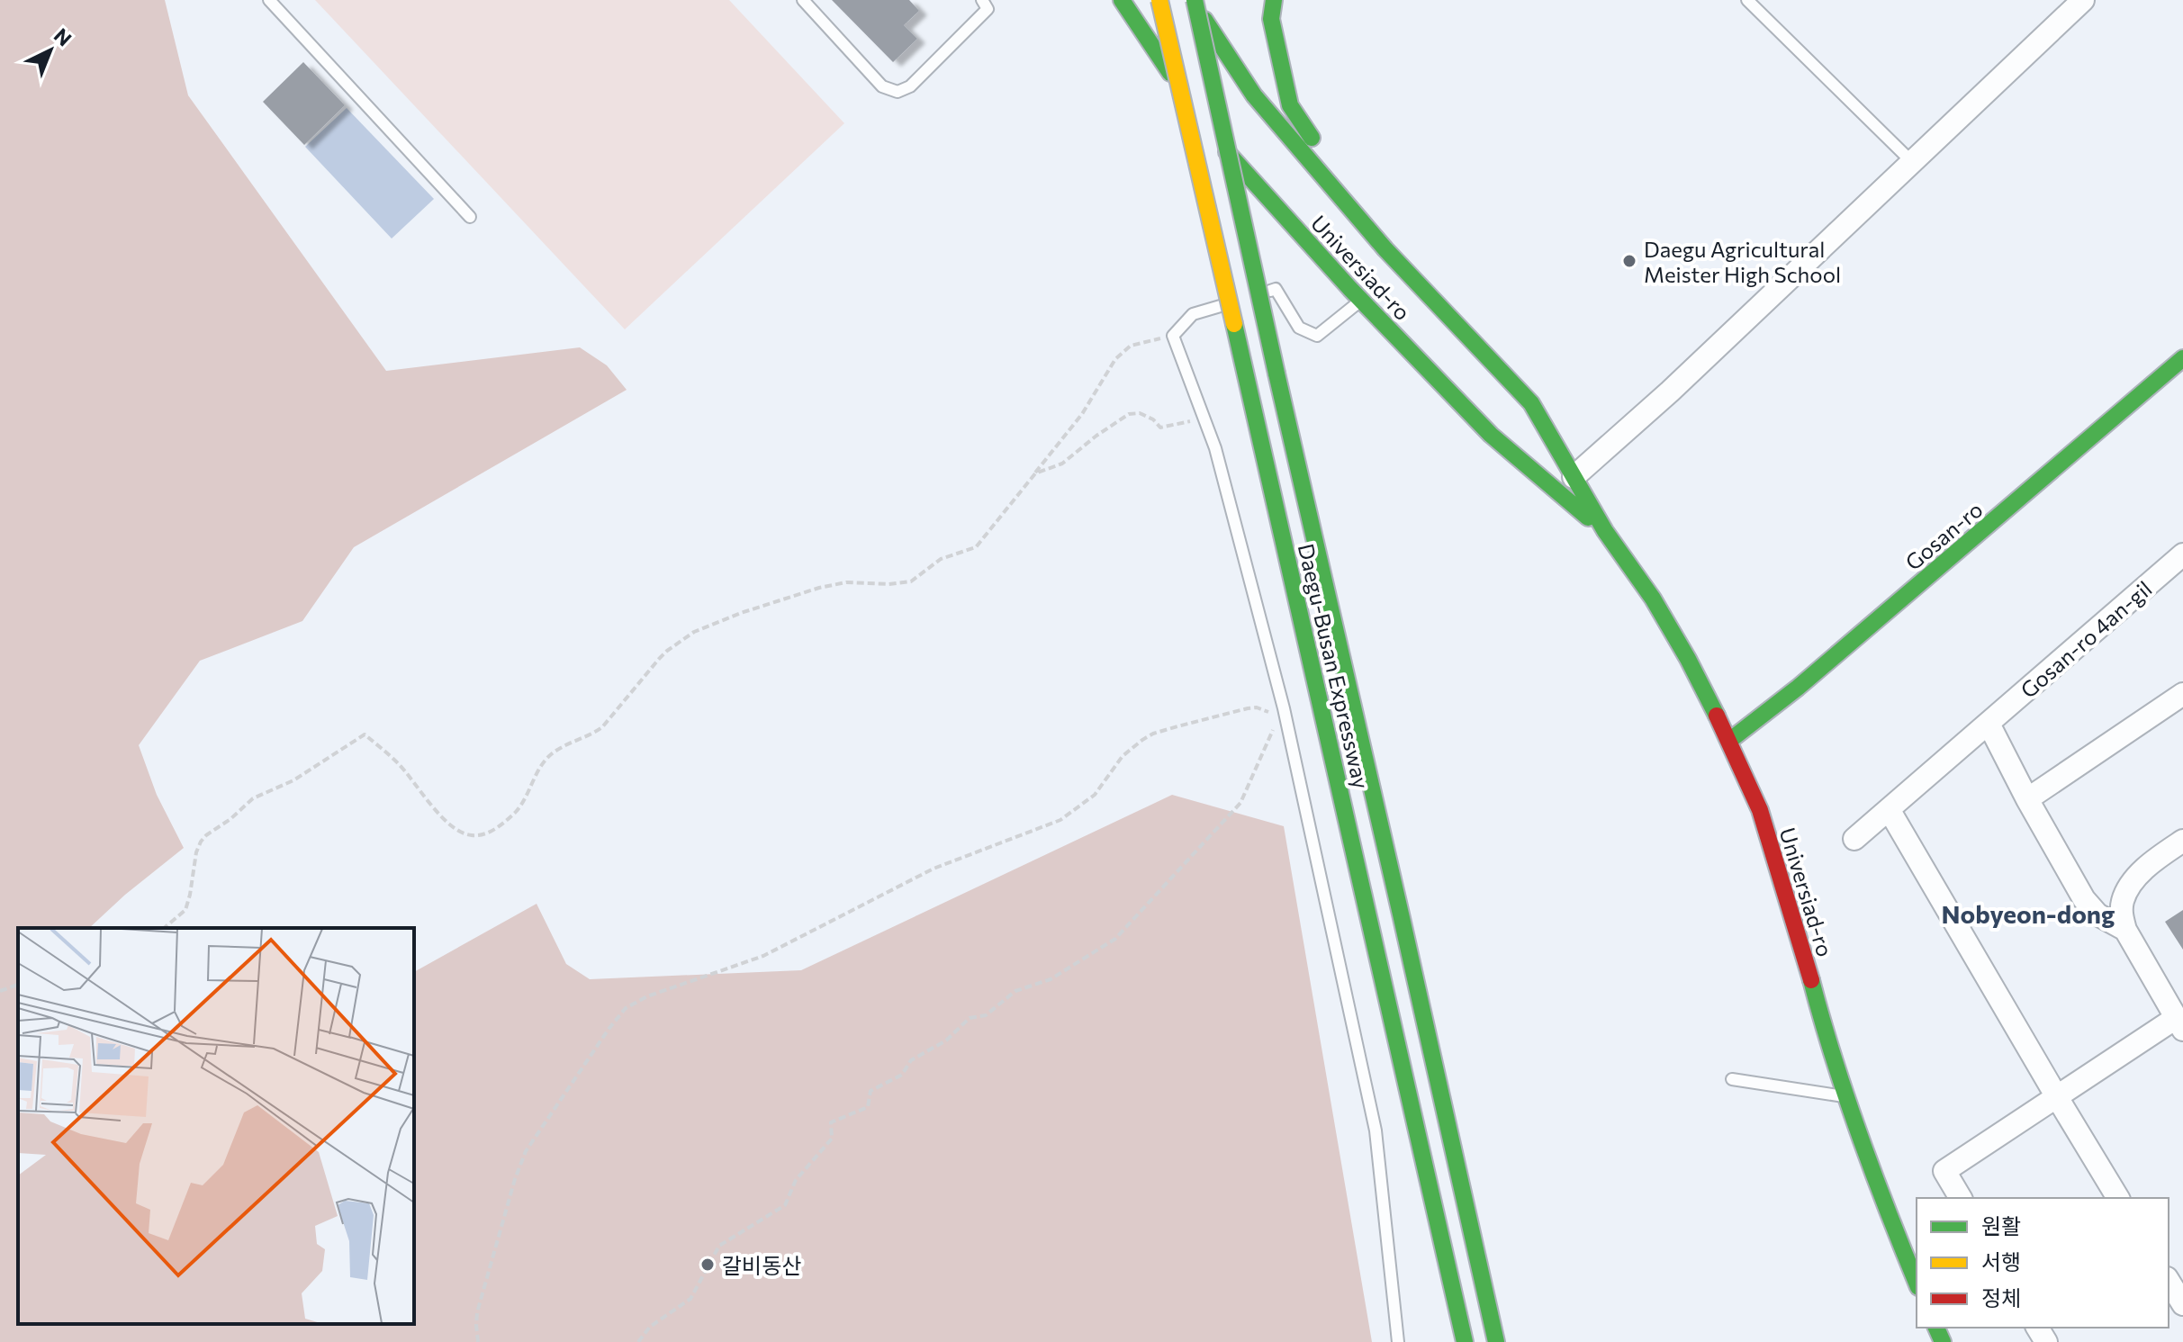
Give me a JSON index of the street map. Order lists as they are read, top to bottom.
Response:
{
  "streets": {
    "main road": ["Universiad-ro", "Gosan-ro", "Daegu-Busan Expressway"],
    "street": ["Gosan-ro 4an-gil"]
  },
  "crossings": [
    ["Universiad-ro", "Gosan-ro"],
    ["Universiad-ro", "Daegu-Busan Expressway"]
  ],
  "districts": ["Nobyeon-dong"],
  "places": ["Daegu Agricultural Meister High School", "갈비동산"],
  "legend": ["원활", "서행", "정체"],
  "north": "top right"
}
